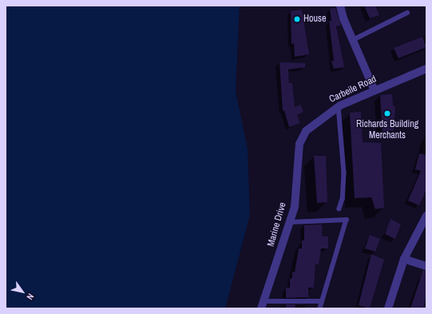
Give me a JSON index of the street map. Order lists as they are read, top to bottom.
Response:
{
  "streets": {
    "street": ["Carbeile Road", "Marine Drive"]
  },
  "crossings": [
    ["Carbeile Road", "Marine Drive"]
  ],
  "places": ["House", "Richards Building Merchants"],
  "north": "bottom right"
}
